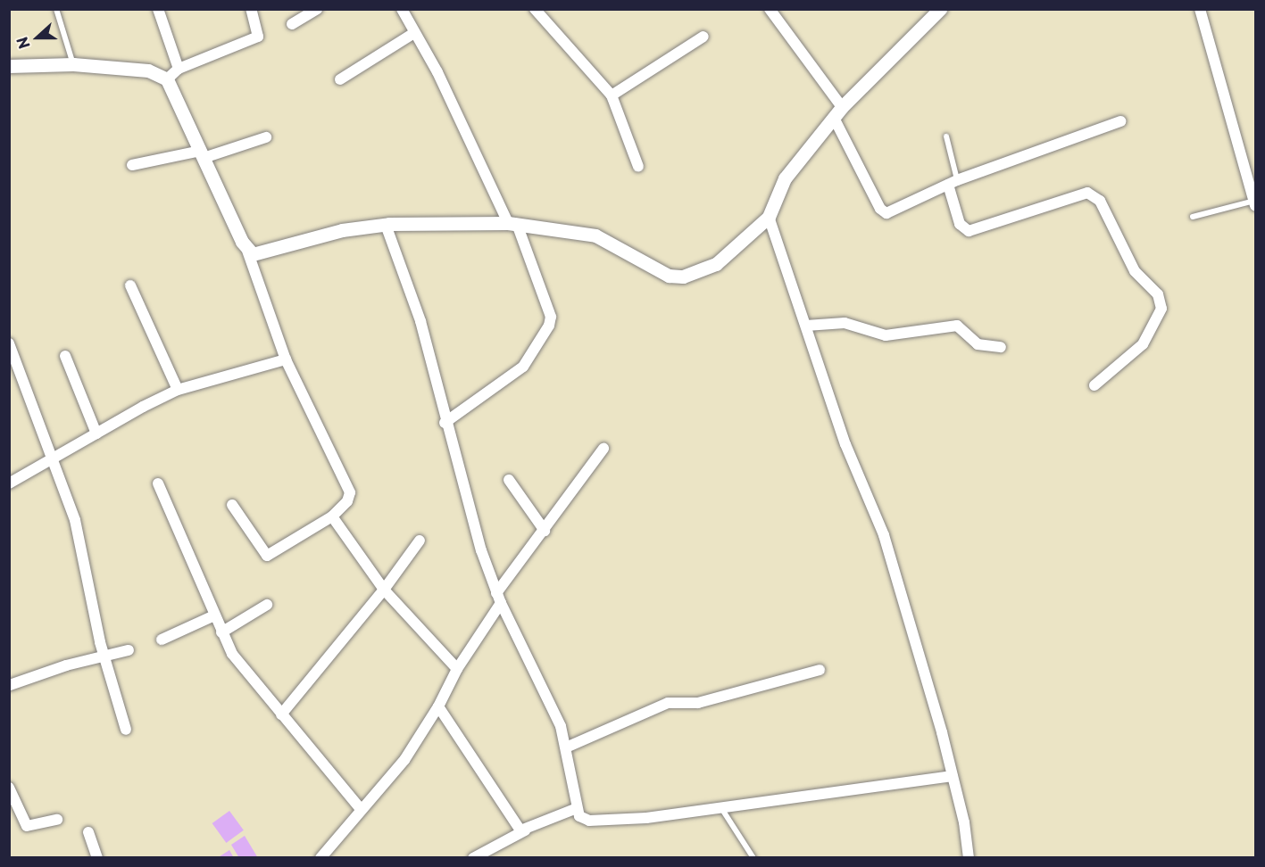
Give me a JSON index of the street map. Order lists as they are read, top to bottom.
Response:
{
  "north": "left"
}
